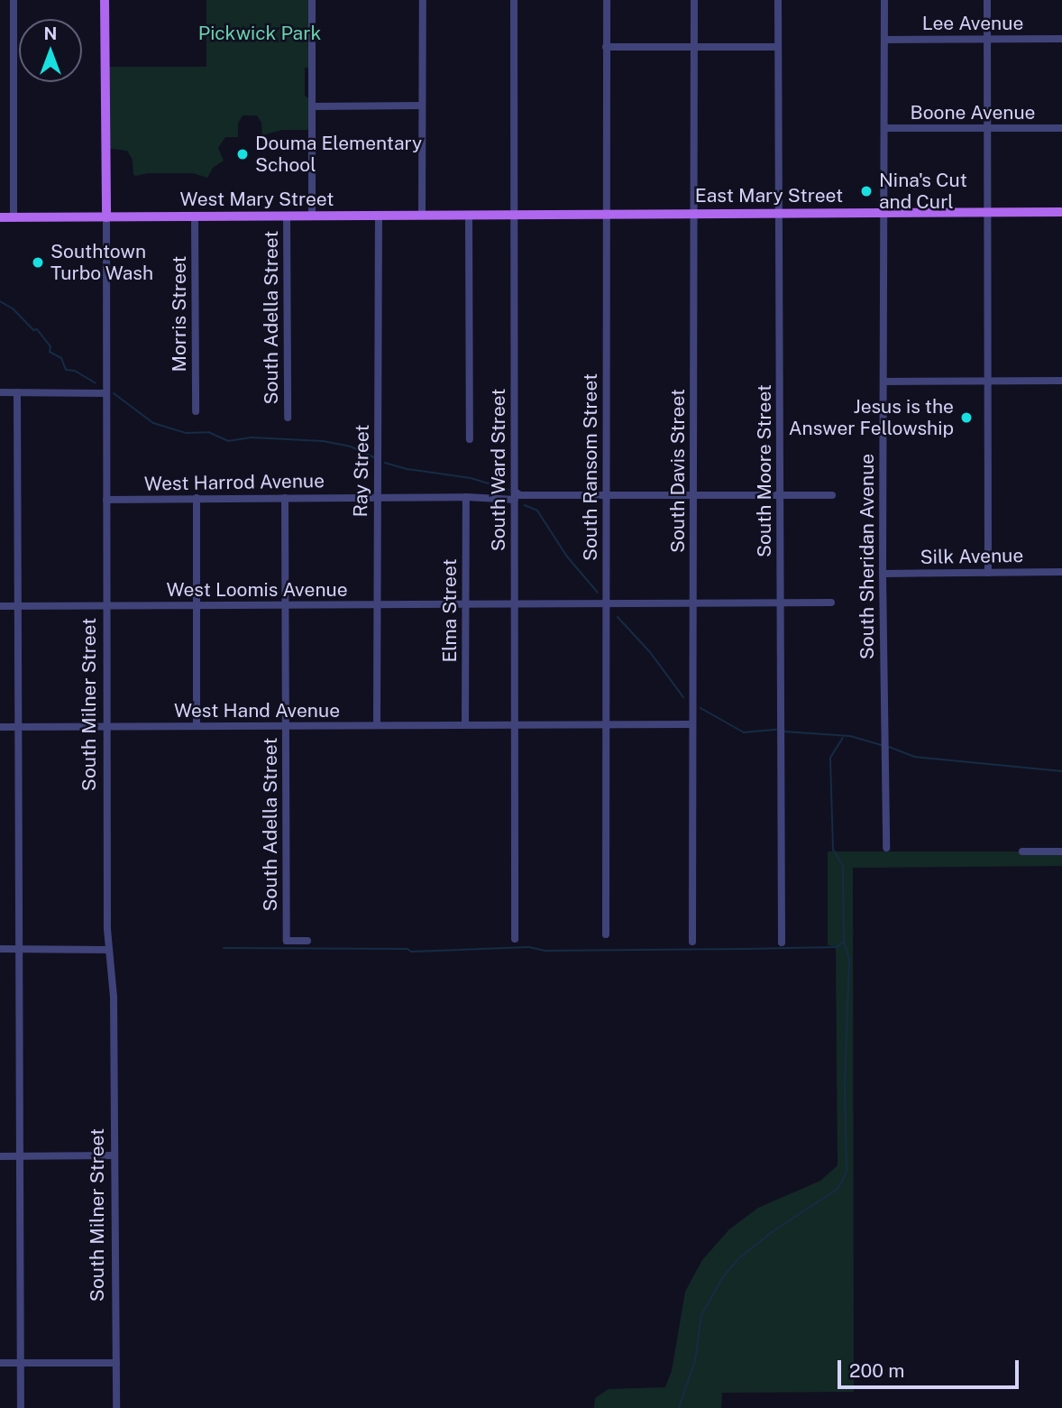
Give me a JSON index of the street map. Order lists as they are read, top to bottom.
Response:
{
  "streets": {
    "main road": ["East Mary Street", "West Mary Street", "South Milner Street"],
    "street": [
      "Lee Avenue",
      "Boone Avenue",
      "Morris Street",
      "South Adella Street",
      "South Ransom Street",
      "South Ward Street",
      "Ray Street",
      "South Davis Street",
      "South Moore Street",
      "West Harrod Avenue",
      "South Sheridan Avenue",
      "Silk Avenue",
      "West Loomis Avenue",
      "Elma Street",
      "West Hand Avenue"
    ]
  },
  "crossings": [
    ["Lee Avenue", "South Sheridan Avenue"],
    ["Boone Avenue", "South Sheridan Avenue"],
    ["East Mary Street", "West Mary Street"],
    ["East Mary Street", "South Ransom Street"],
    ["East Mary Street", "South Ward Street"],
    ["East Mary Street", "South Davis Street"],
    ["East Mary Street", "South Moore Street"],
    ["East Mary Street", "South Sheridan Avenue"],
    ["West Mary Street", "Morris Street"],
    ["West Mary Street", "South Adella Street"],
    ["West Mary Street", "South Ward Street"],
    ["West Mary Street", "Ray Street"],
    ["West Mary Street", "South Milner Street"],
    ["South Adella Street", "West Harrod Avenue"],
    ["South Adella Street", "West Loomis Avenue"],
    ["South Adella Street", "West Hand Avenue"],
    ["South Ransom Street", "West Harrod Avenue"],
    ["South Ransom Street", "West Loomis Avenue"],
    ["South Ransom Street", "West Hand Avenue"],
    ["South Ward Street", "West Harrod Avenue"],
    ["South Ward Street", "West Loomis Avenue"],
    ["South Ward Street", "West Hand Avenue"],
    ["Ray Street", "West Harrod Avenue"],
    ["Ray Street", "West Loomis Avenue"],
    ["Ray Street", "West Hand Avenue"],
    ["South Davis Street", "West Harrod Avenue"],
    ["South Davis Street", "West Loomis Avenue"],
    ["South Davis Street", "West Hand Avenue"],
    ["South Moore Street", "West Harrod Avenue"],
    ["South Moore Street", "West Loomis Avenue"],
    ["West Harrod Avenue", "Elma Street"],
    ["West Harrod Avenue", "South Milner Street"],
    ["South Sheridan Avenue", "Silk Avenue"],
    ["West Loomis Avenue", "Elma Street"],
    ["West Loomis Avenue", "South Milner Street"],
    ["Elma Street", "West Hand Avenue"],
    ["South Milner Street", "West Hand Avenue"]
  ],
  "parks": ["Pickwick Park"],
  "places": [
    "Douma Elementary School",
    "Nina's Cut and Curl",
    "Southtown Turbo Wash",
    "Jesus is the Answer Fellowship"
  ],
  "scale_bar": "200 m",
  "north": "top"
}
